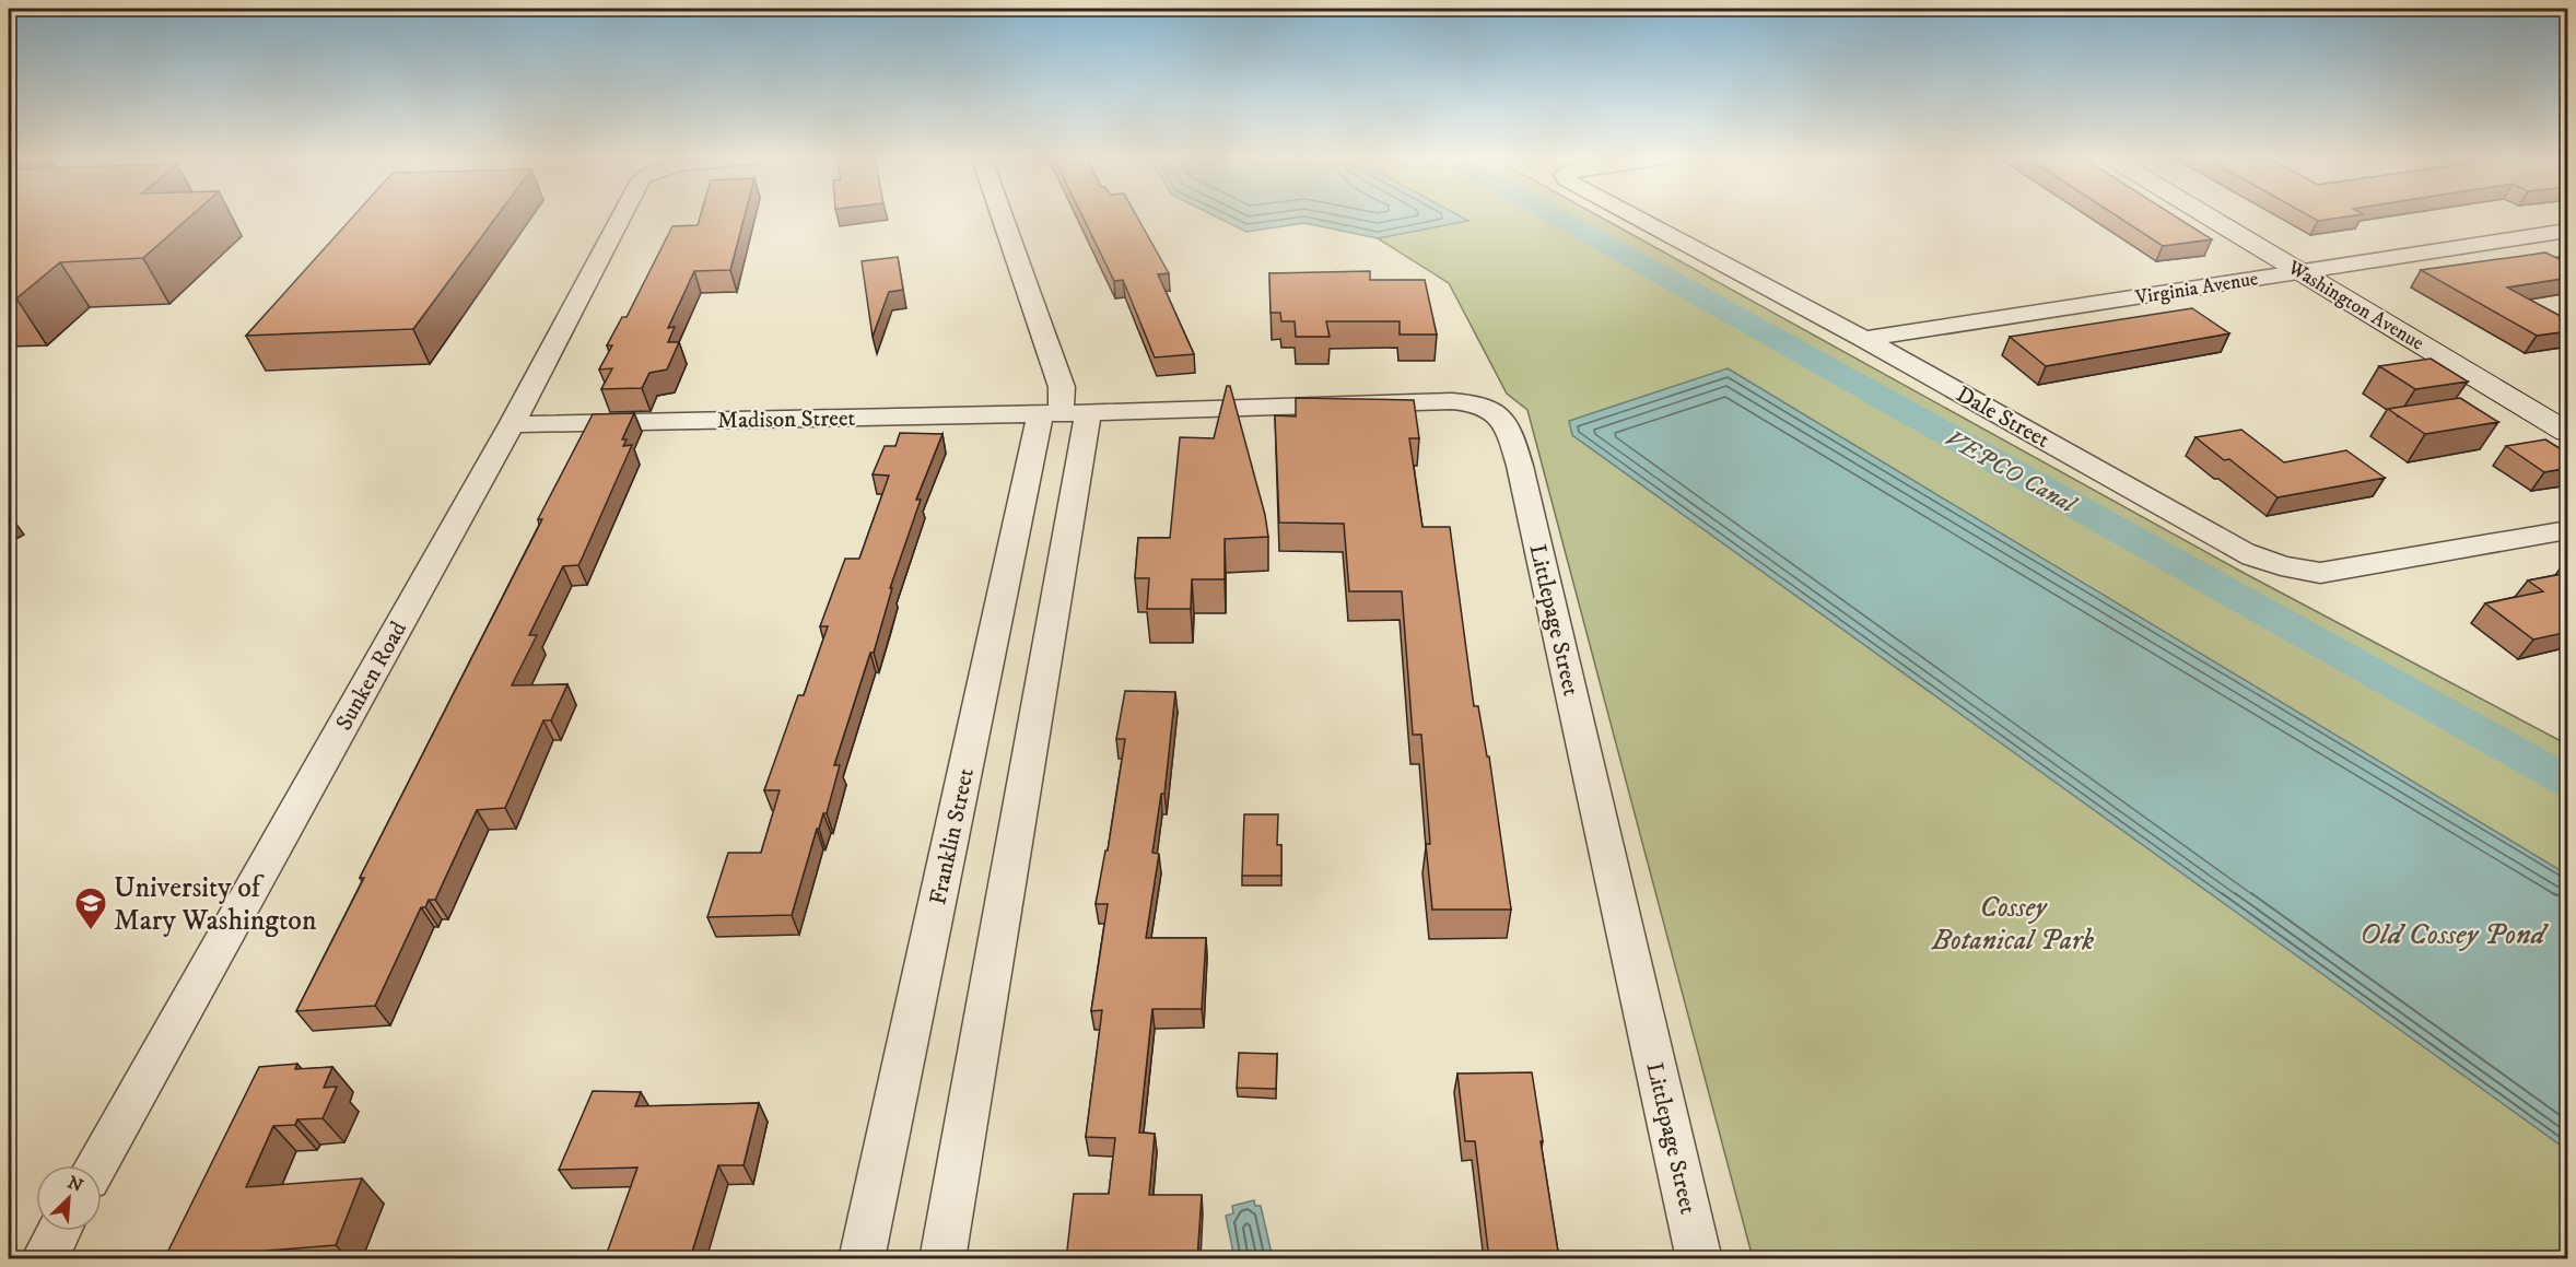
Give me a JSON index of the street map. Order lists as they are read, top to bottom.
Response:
{
  "streets": {
    "street": [
      "Virginia Avenue",
      "Washington Avenue",
      "Dale Street",
      "Madison Street",
      "Littlepage Street",
      "Sunken Road",
      "Franklin Street"
    ]
  },
  "crossings": [
    ["Virginia Avenue", "Washington Avenue"],
    ["Virginia Avenue", "Dale Street"],
    ["Madison Street", "Littlepage Street"],
    ["Madison Street", "Sunken Road"],
    ["Madison Street", "Franklin Street"],
    ["Littlepage Street", "Franklin Street"]
  ],
  "water": ["VEPCO Canal", "Old Cossey Pond"],
  "parks": ["Cossey Botanical Park"],
  "places": {
    "school or university": ["University of Mary Washington"]
  },
  "north": "top right"
}
